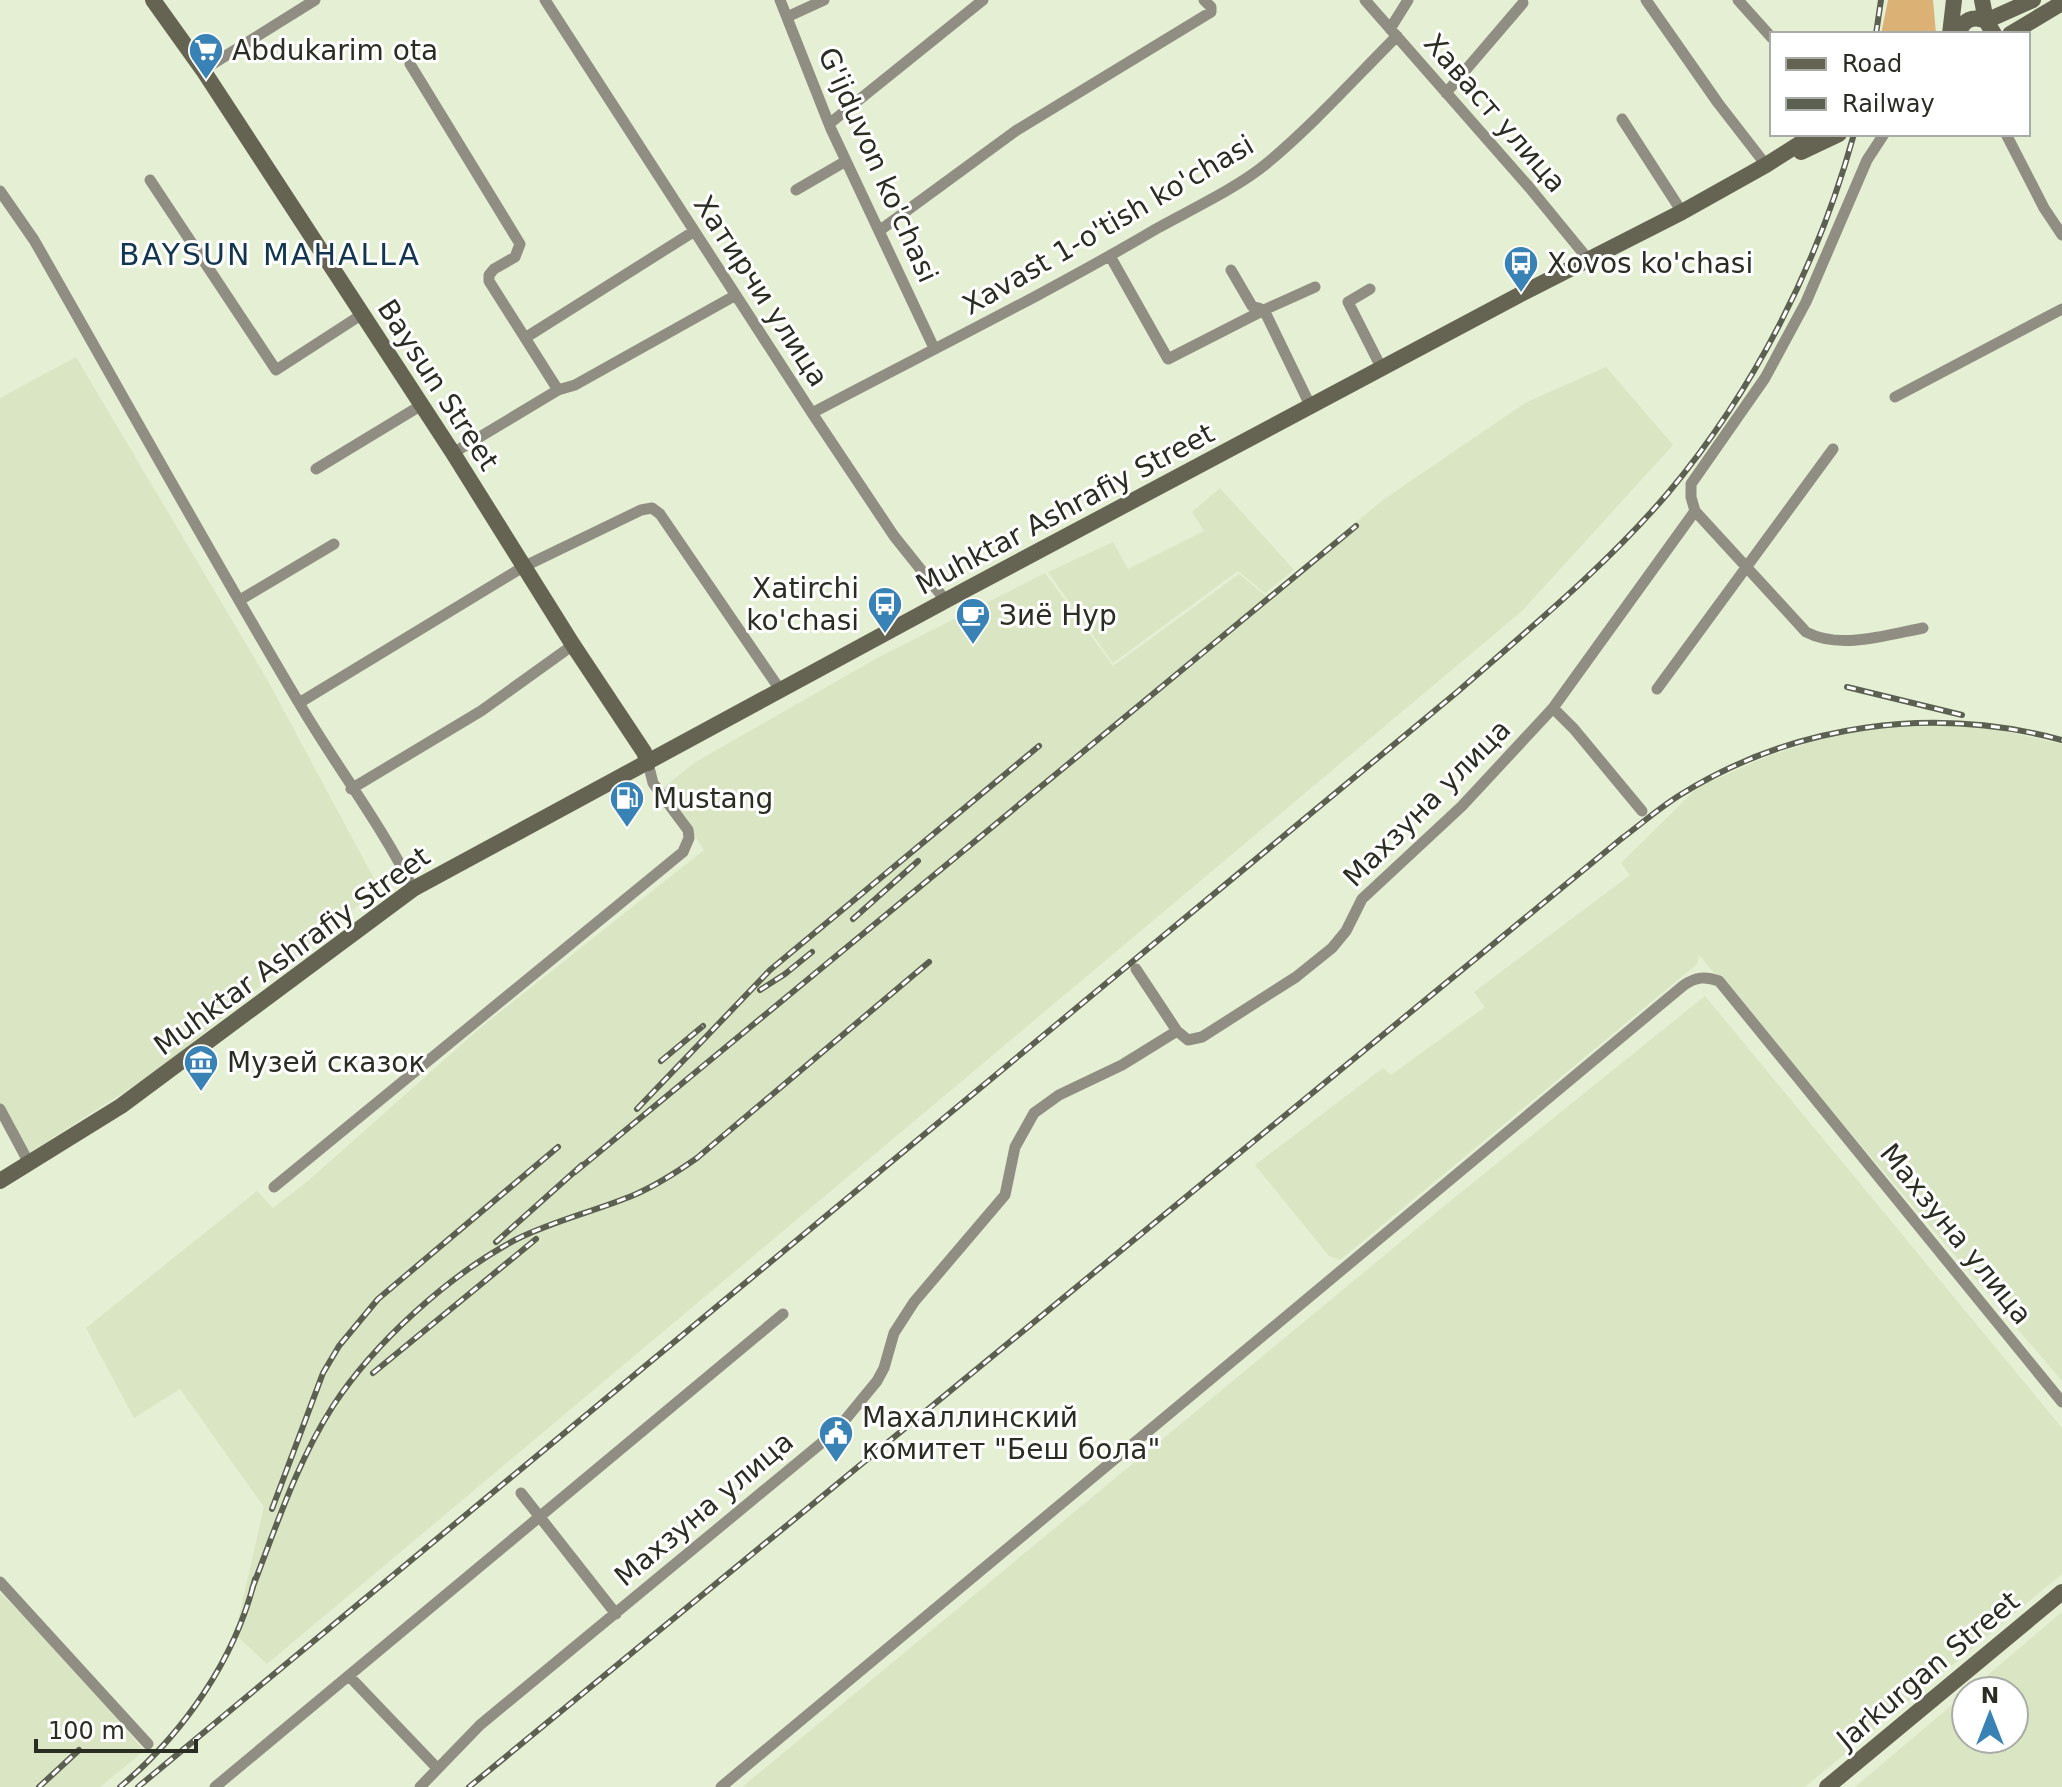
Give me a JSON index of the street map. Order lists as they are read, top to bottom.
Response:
{
  "streets": {
    "main road": ["Bаysun Street", "Muhktar Ashrafiy Street", "Jarkurgan Street"],
    "street": [
      "Хаваст улица",
      "G'ijduvon ko'chasi",
      "Xavast 1-o'tish ko'chasi",
      "Хатирчи улица",
      "Махзуна улица"
    ]
  },
  "crossings": [
    ["Хаваст улица", "Xavast 1-o'tish ko'chasi"],
    ["Хаваст улица", "Muhktar Ashrafiy Street"],
    ["G'ijduvon ko'chasi", "Xavast 1-o'tish ko'chasi"],
    ["Xavast 1-o'tish ko'chasi", "Хатирчи улица"],
    ["Хатирчи улица", "Muhktar Ashrafiy Street"],
    ["Bаysun Street", "Muhktar Ashrafiy Street"]
  ],
  "districts": ["BAYSUN MAHALLA"],
  "places": {
    "supermarket": ["Abdukarim ota"],
    "bus stop": ["Xovos ko'chasi", "Xatirchi ko'chasi"],
    "cafe": ["Зиё Нур"],
    "fuel station": ["Mustang"],
    "museum": ["Музей сказок"],
    "public building": ["Махаллинский комитет \"Беш бола\""]
  },
  "legend": ["Road", "Railway"],
  "scale_bar": "100 m",
  "north": "top"
}
